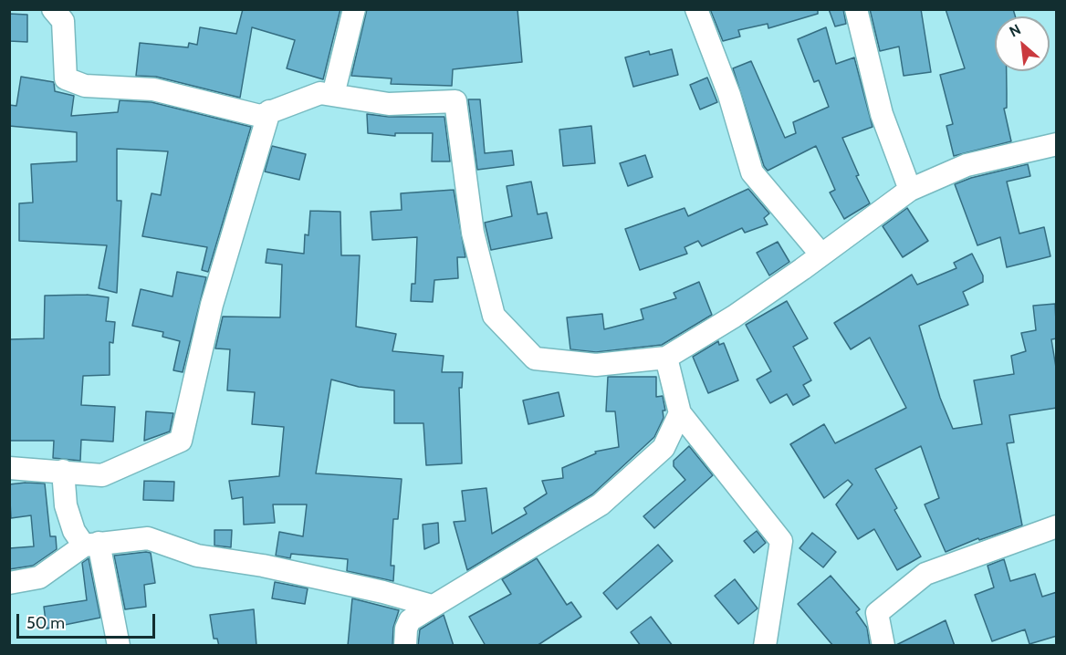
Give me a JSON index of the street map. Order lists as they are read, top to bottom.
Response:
{
  "scale_bar": "50 m",
  "north": "top left"
}
